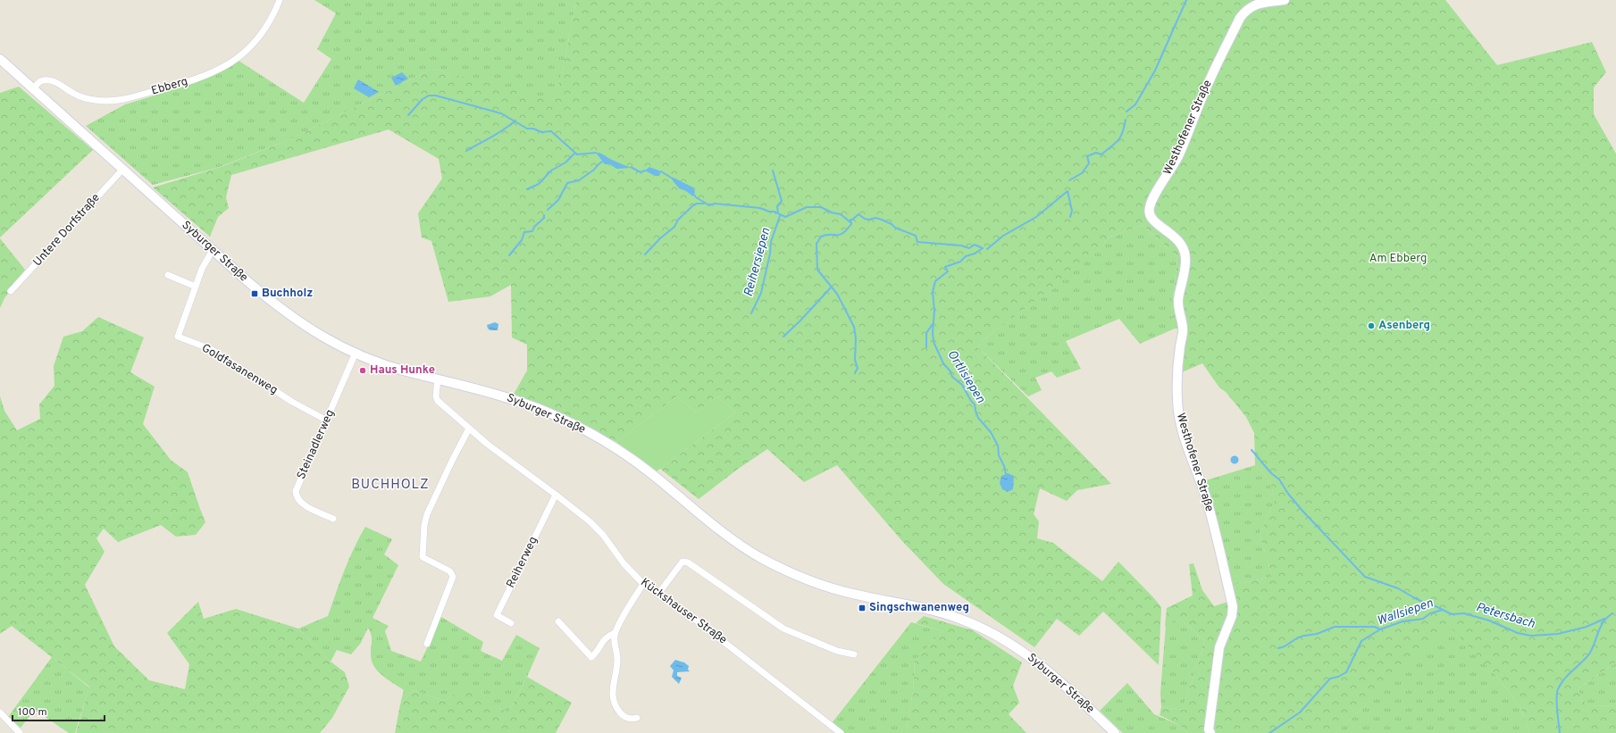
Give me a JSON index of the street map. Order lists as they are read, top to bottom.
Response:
{
  "streets": {
    "street": [
      "Ebberg",
      "Westhofener Straße",
      "Untere Dorfstraße",
      "Syburger Straße",
      "Goldfasanenweg",
      "Steinadlerweg",
      "Reiherweg",
      "Kückshauser Straße"
    ]
  },
  "crossings": [
    ["Ebberg", "Syburger Straße"],
    ["Untere Dorfstraße", "Syburger Straße"],
    ["Syburger Straße", "Goldfasanenweg"],
    ["Syburger Straße", "Steinadlerweg"],
    ["Syburger Straße", "Kückshauser Straße"],
    ["Goldfasanenweg", "Steinadlerweg"],
    ["Reiherweg", "Kückshauser Straße"]
  ],
  "districts": ["BUCHHOLZ"],
  "water": [
    "Reihersiepen",
    "Ortlisiepen",
    "Wallsiepen",
    "Petersbach"
  ],
  "parks": ["Am Ebberg"],
  "places": {
    "transit": ["Buchholz", "Singschwanenweg"],
    "other": ["Asenberg", "Haus Hunke"]
  },
  "scale_bar": "100 m"
}
